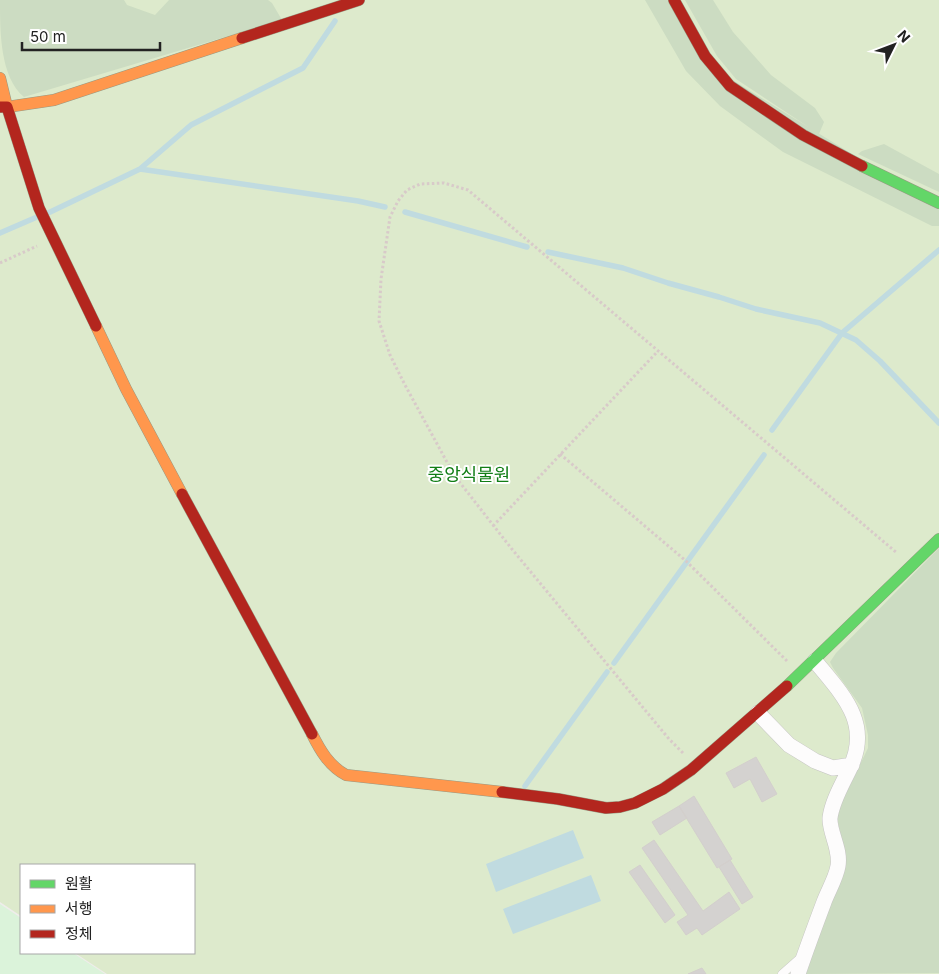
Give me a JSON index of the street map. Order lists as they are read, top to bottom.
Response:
{
  "parks": ["중앙식물원"],
  "legend": ["원활", "서행", "정체"],
  "scale_bar": "50 m",
  "north": "top right"
}
